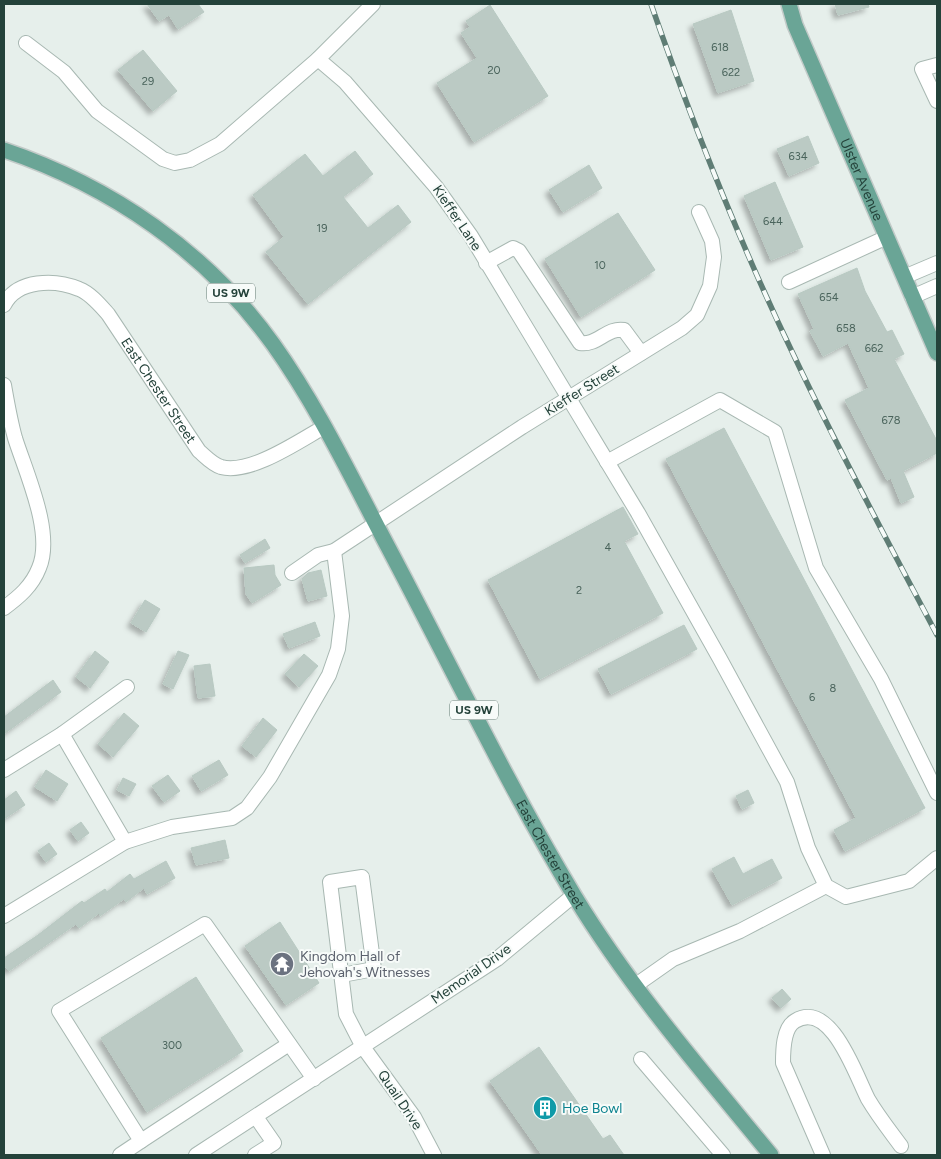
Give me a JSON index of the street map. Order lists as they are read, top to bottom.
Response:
{
  "streets": {
    "main road": ["Ulster Avenue", "US 9W", "East Chester Street"],
    "street": [
      "Kieffer Lane",
      "Kieffer Street",
      "Memorial Drive",
      "Quail Drive"
    ]
  },
  "crossings": [
    ["Kieffer Lane", "Kieffer Street"],
    ["US 9W", "East Chester Street"],
    ["US 9W", "Kieffer Street"],
    ["East Chester Street", "Kieffer Street"],
    ["East Chester Street", "Memorial Drive"],
    ["Memorial Drive", "Quail Drive"]
  ],
  "places": {
    "temple": ["Kingdom Hall of Jehovah's Witnesses"],
    "building": ["Hoe Bowl"]
  },
  "house_numbers": [
    "618",
    "20",
    "622",
    "29",
    "634",
    "644",
    "19",
    "10",
    "654",
    "658",
    "662",
    "678",
    "4",
    "2",
    "8",
    "6",
    "300"
  ]
}
